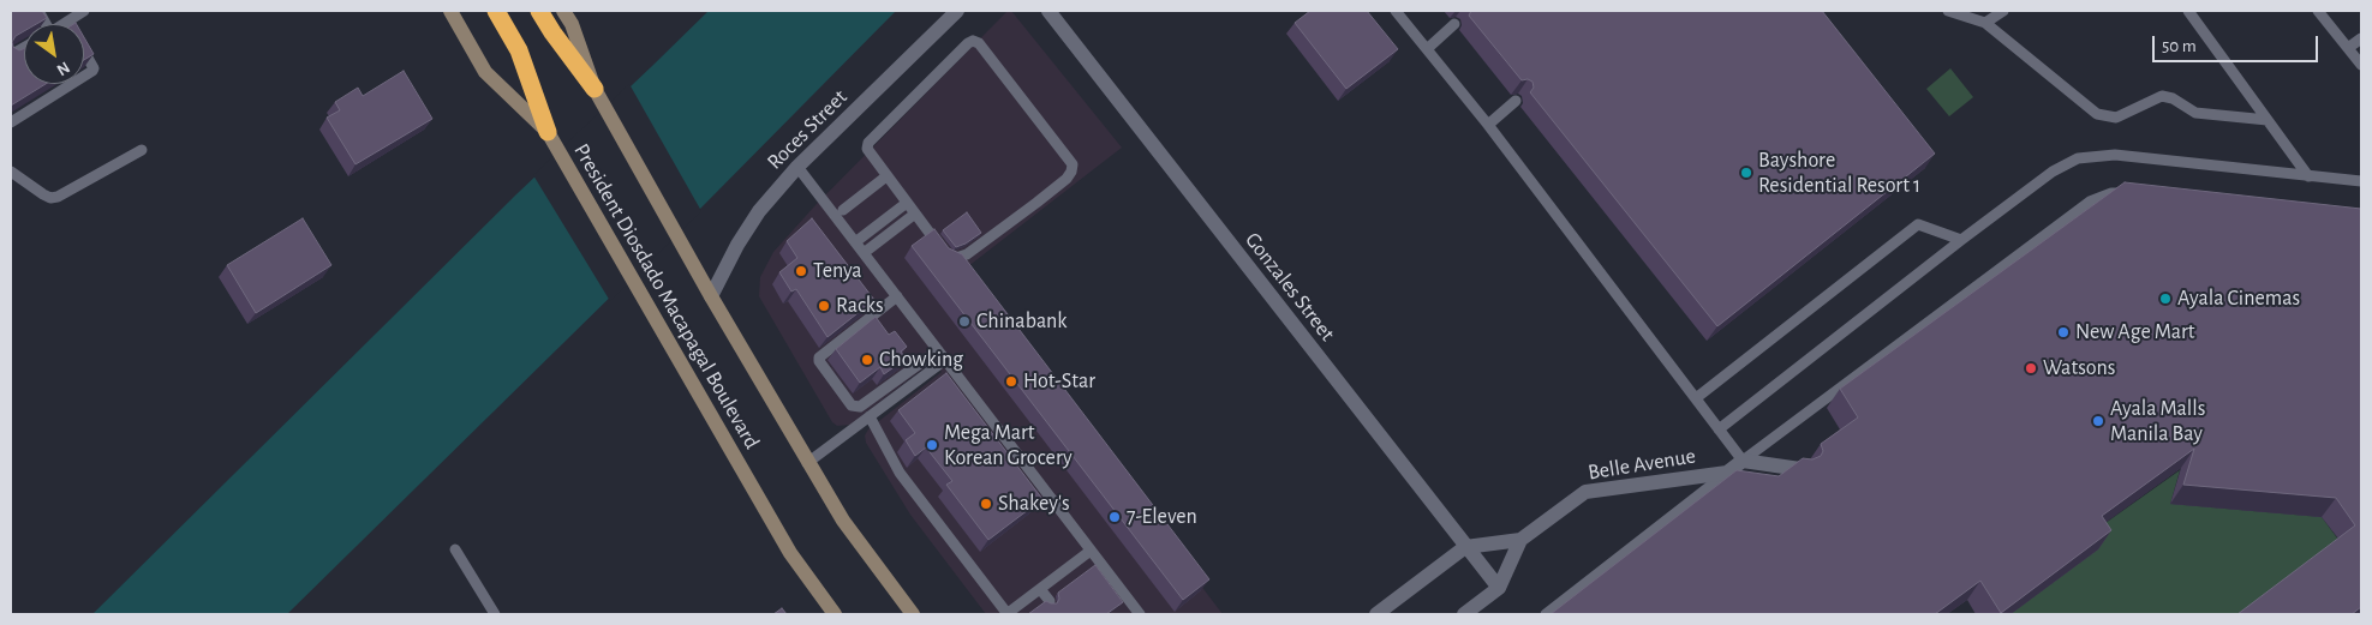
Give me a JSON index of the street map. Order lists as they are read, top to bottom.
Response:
{
  "streets": {
    "main road": ["President Diosdado Macapagal Boulevard"],
    "street": ["Roces Street", "Gonzales Street", "Belle Avenue"]
  },
  "crossings": [
    ["Roces Street", "President Diosdado Macapagal Boulevard"],
    ["Gonzales Street", "Belle Avenue"]
  ],
  "places": [
    "Bayshore Residential Resort 1",
    "Tenya",
    "Ayala Cinemas",
    "Racks",
    "Chinabank",
    "New Age Mart",
    "Chowking",
    "Watsons",
    "Hot-Star",
    "Ayala Malls Manila Bay",
    "Mega Mart Korean Grocery",
    "Shakey's",
    "7-Eleven"
  ],
  "scale_bar": "50 m",
  "north": "bottom right"
}
